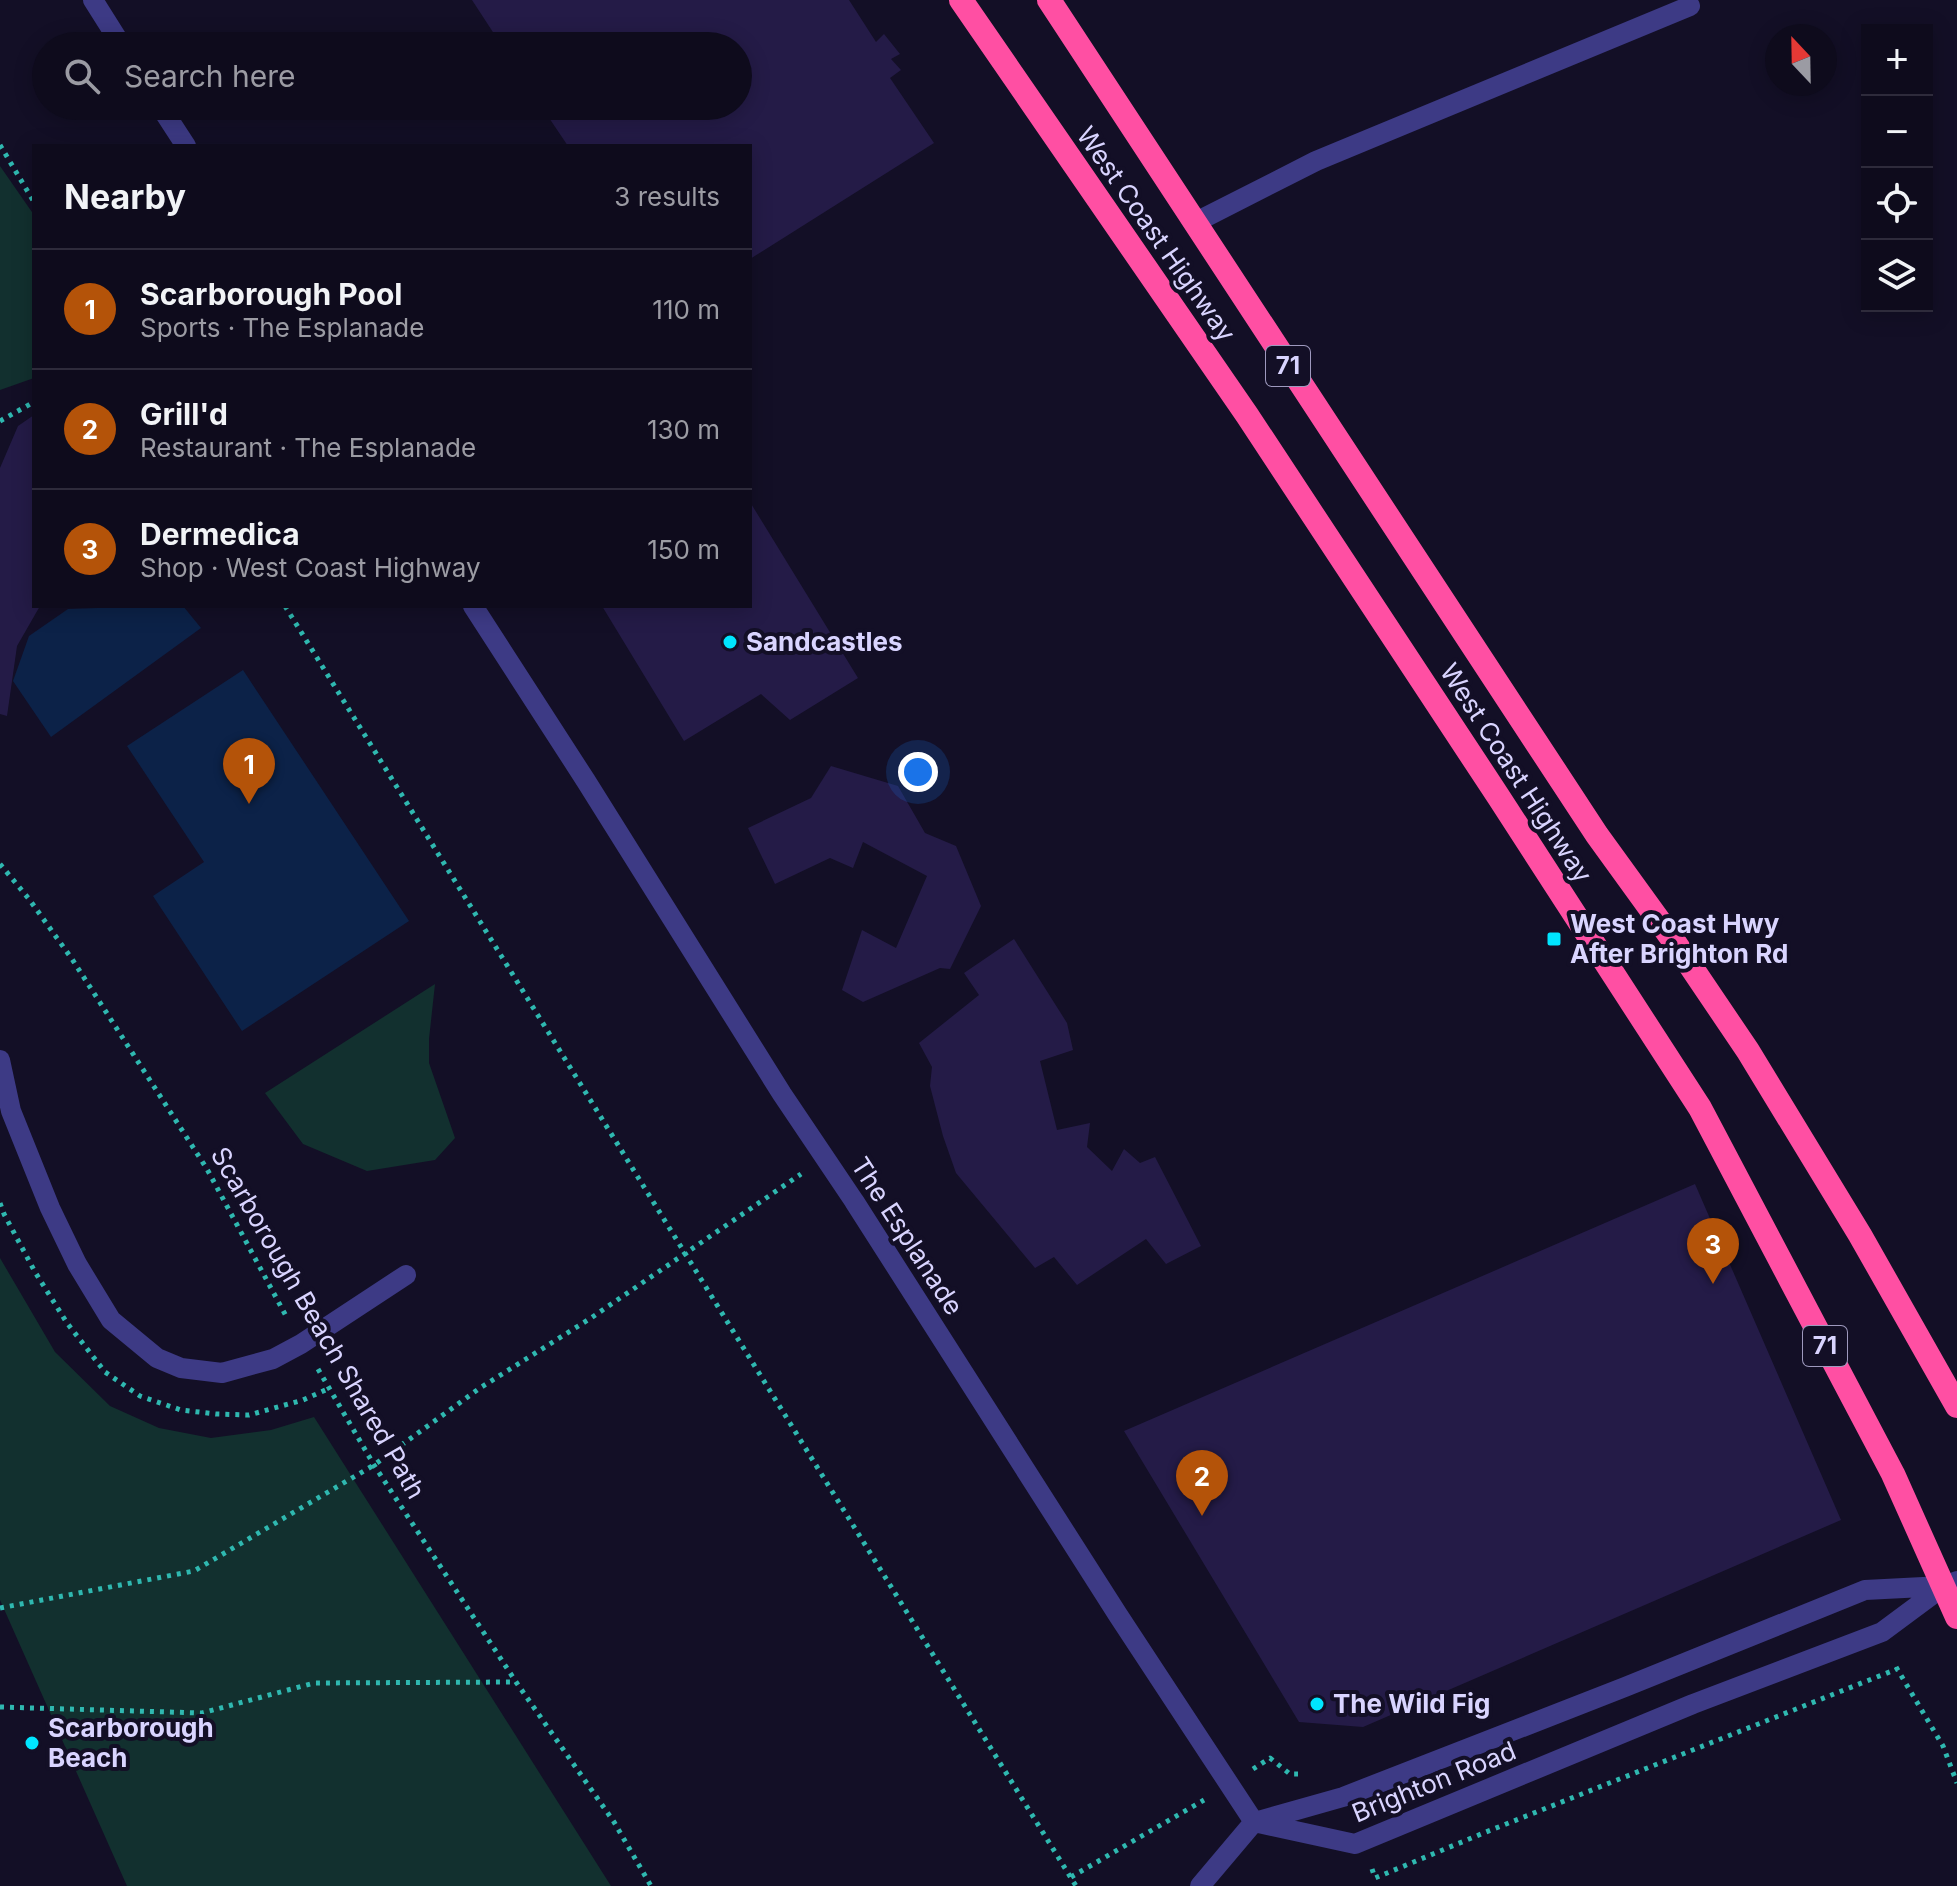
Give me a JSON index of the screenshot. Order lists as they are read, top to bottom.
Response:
{
  "streets": {
    "highway": ["West Coast Highway", "71"],
    "street": ["The Esplanade", "Brighton Road"],
    "path": ["Scarborough Beach Shared Path"]
  },
  "crossings": [
    ["West Coast Highway", "Brighton Road"],
    ["The Esplanade", "Brighton Road"]
  ],
  "places": {
    "other": ["Sandcastles", "The Wild Fig", "Scarborough Beach"],
    "transit": ["West Coast Hwy After Brighton Rd"]
  },
  "north": "top",
  "page": {
    "map_buttons": ["+", "−"],
    "search": "Search here",
    "heading": ["Nearby", "3 results"],
    "list": [
      {
        "mark": "1",
        "name": "Scarborough Pool",
        "note": "Sports · The Esplanade",
        "value": "110 m"
      },
      {
        "mark": "2",
        "name": "Grill'd",
        "note": "Restaurant · The Esplanade",
        "value": "130 m"
      },
      {
        "mark": "3",
        "name": "Dermedica",
        "note": "Shop · West Coast Highway",
        "value": "150 m"
      }
    ],
    "pins": ["1", "3", "2"]
  }
}
